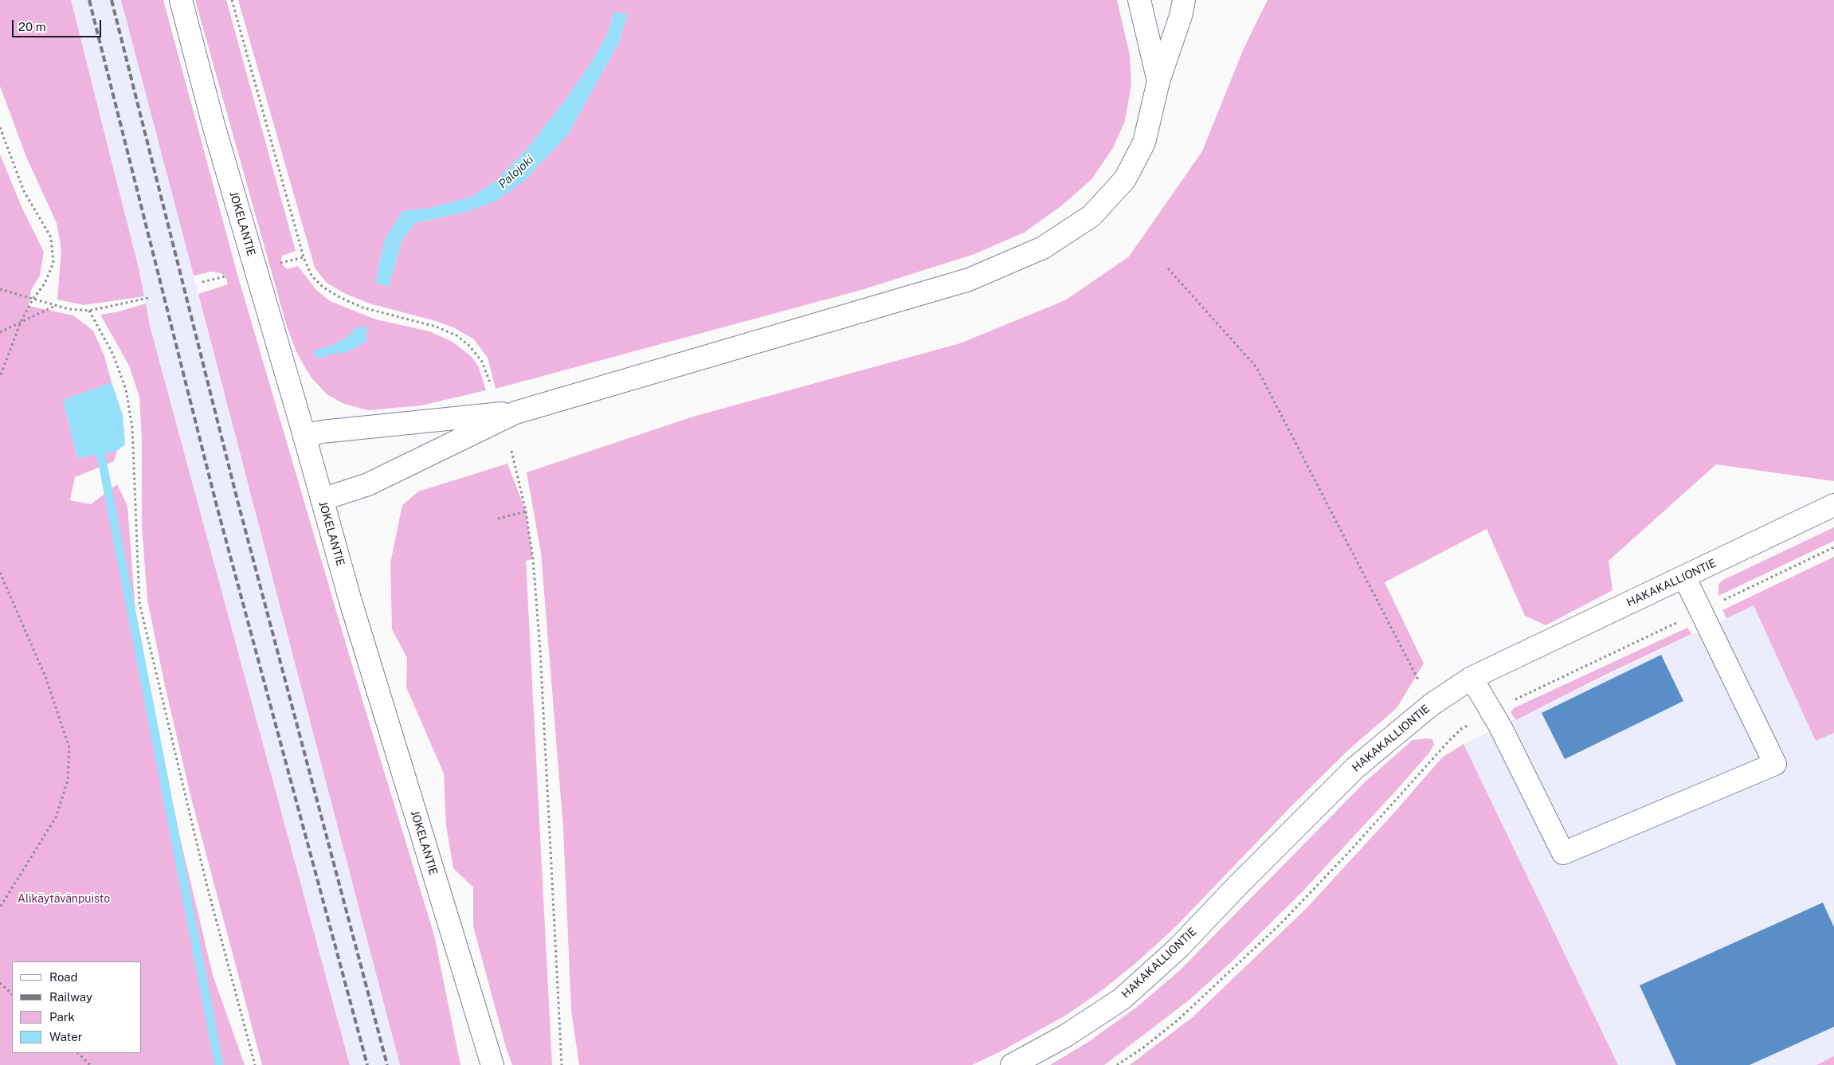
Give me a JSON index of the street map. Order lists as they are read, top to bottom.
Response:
{
  "streets": {
    "main road": ["JOKELANTIE", "HAKAKALLIONTIE"]
  },
  "water": ["Palojoki"],
  "parks": ["Alikäytävänpuisto"],
  "legend": [
    "Road",
    "Railway",
    "Park",
    "Water"
  ],
  "scale_bar": "20 m"
}
